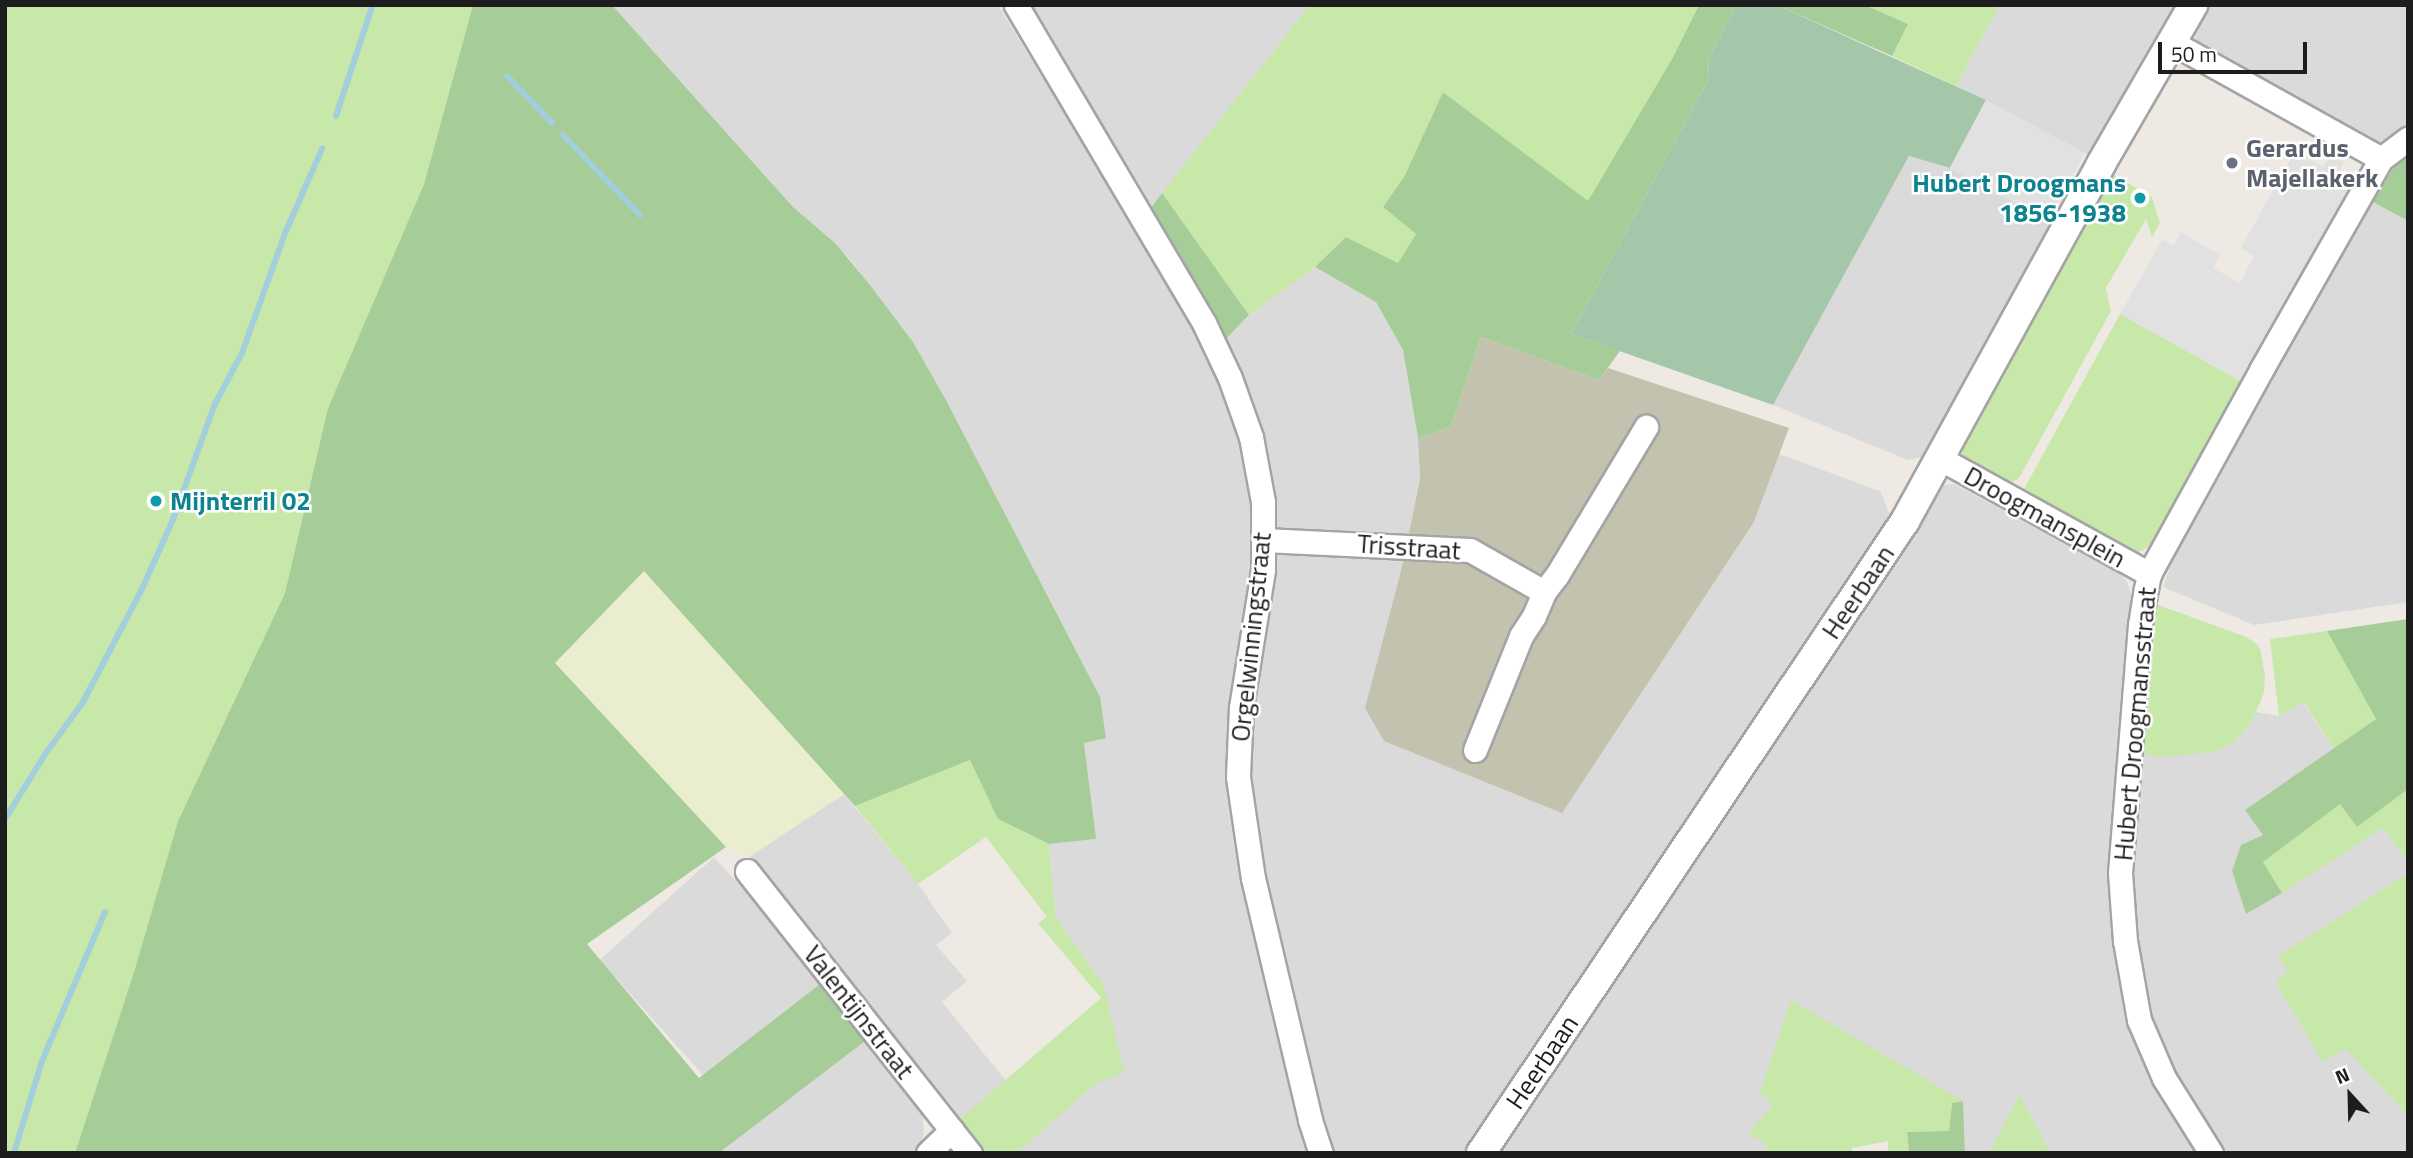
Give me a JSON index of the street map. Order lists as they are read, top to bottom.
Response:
{
  "streets": {
    "street": [
      "Droogmansplein",
      "Trisstraat",
      "Heerbaan",
      "Orgelwinningstraat",
      "Hubert Droogmansstraat",
      "Valentijnstraat"
    ]
  },
  "crossings": [
    ["Droogmansplein", "Heerbaan"],
    ["Droogmansplein", "Hubert Droogmansstraat"],
    ["Trisstraat", "Orgelwinningstraat"]
  ],
  "places": ["Gerardus Majellakerk", "Hubert Droogmans 1856-1938", "Mijnterril 02"],
  "scale_bar": "50 m",
  "north": "top"
}
